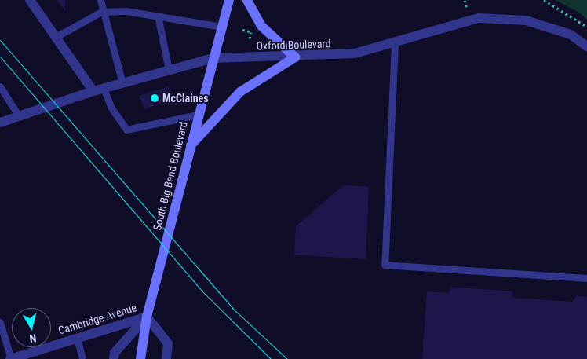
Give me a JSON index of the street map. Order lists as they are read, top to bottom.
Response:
{
  "streets": {
    "main road": ["South Big Bend Boulevard"],
    "street": ["Oxford Boulevard", "Cambridge Avenue"]
  },
  "crossings": [
    ["Oxford Boulevard", "South Big Bend Boulevard"],
    ["South Big Bend Boulevard", "Cambridge Avenue"]
  ],
  "places": ["McClaines"],
  "north": "bottom"
}
